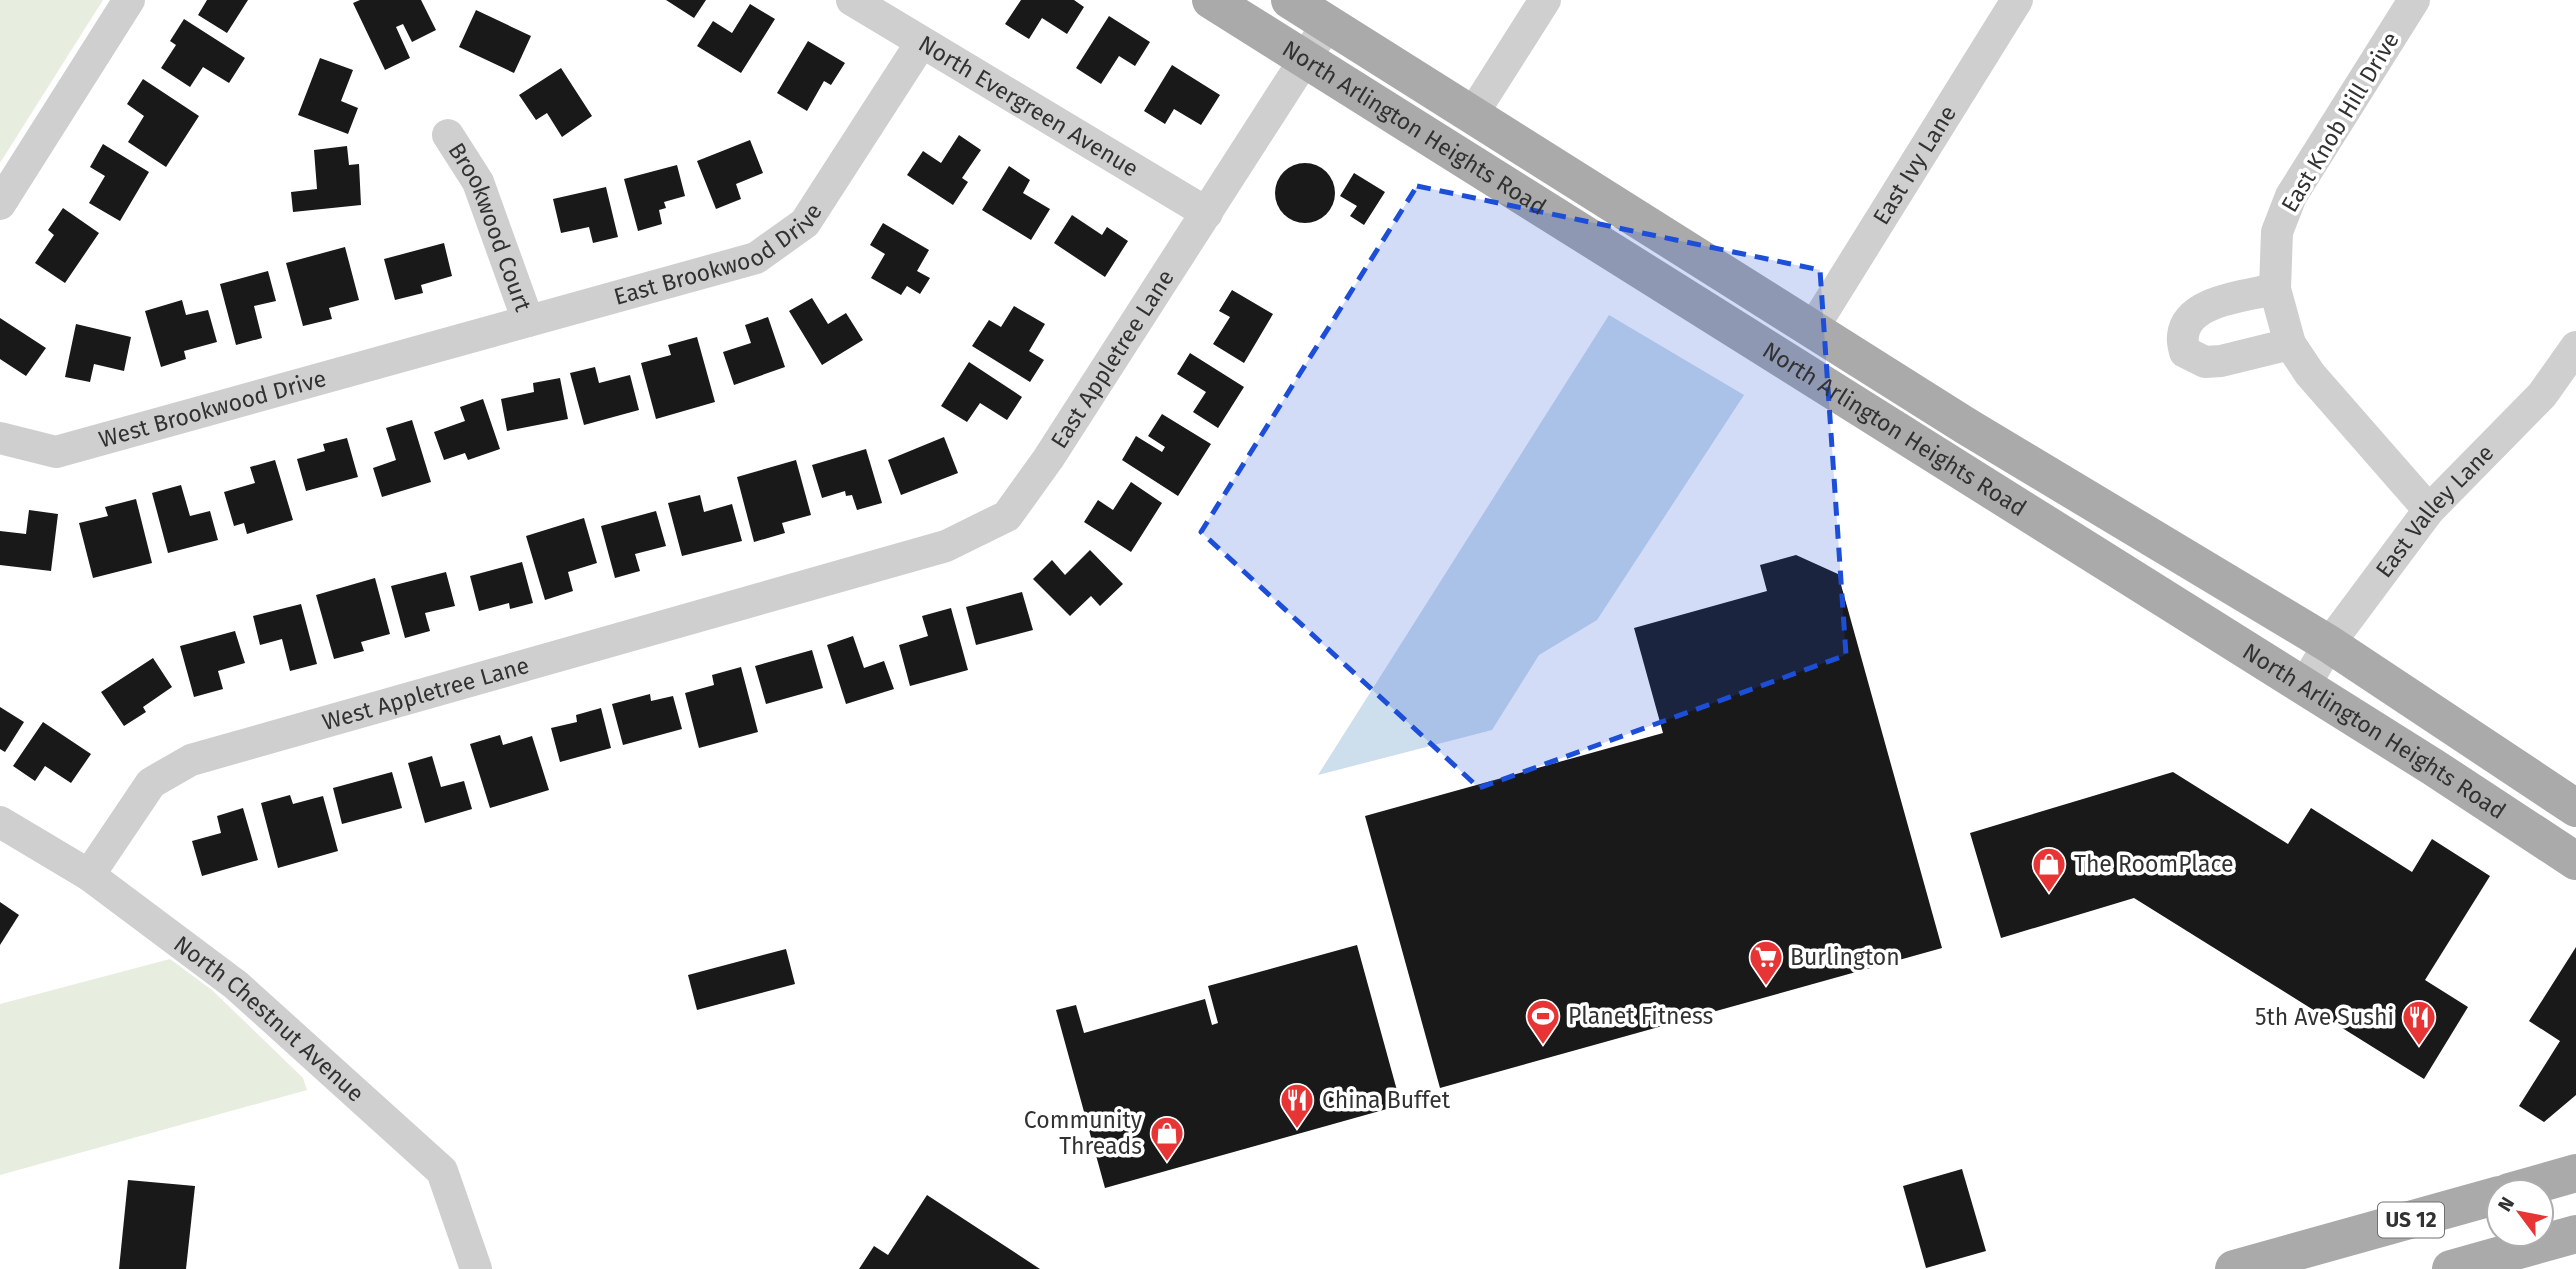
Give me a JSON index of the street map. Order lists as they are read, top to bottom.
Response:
{
  "streets": {
    "main road": ["North Arlington Heights Road", "US 12"],
    "street": [
      "North Evergreen Avenue",
      "East Knob Hill Drive",
      "East Ivy Lane",
      "Brookwood Court",
      "East Brookwood Drive",
      "East Appletree Lane",
      "West Brookwood Drive",
      "East Valley Lane",
      "West Appletree Lane",
      "North Chestnut Avenue"
    ]
  },
  "crossings": [
    ["North Evergreen Avenue", "East Brookwood Drive"],
    ["North Evergreen Avenue", "East Appletree Lane"],
    ["East Knob Hill Drive", "East Valley Lane"],
    ["North Arlington Heights Road", "East Ivy Lane"],
    ["North Arlington Heights Road", "East Appletree Lane"],
    ["North Arlington Heights Road", "East Valley Lane"],
    ["Brookwood Court", "East Brookwood Drive"],
    ["East Brookwood Drive", "West Brookwood Drive"],
    ["East Appletree Lane", "West Appletree Lane"],
    ["West Appletree Lane", "North Chestnut Avenue"]
  ],
  "places": {
    "shop": ["The RoomPlace", "Community Threads"],
    "supermarket": ["Burlington"],
    "sports": ["Planet Fitness"],
    "restaurant": ["5th Ave Sushi", "China Buffet"]
  },
  "north": "top left"
}
